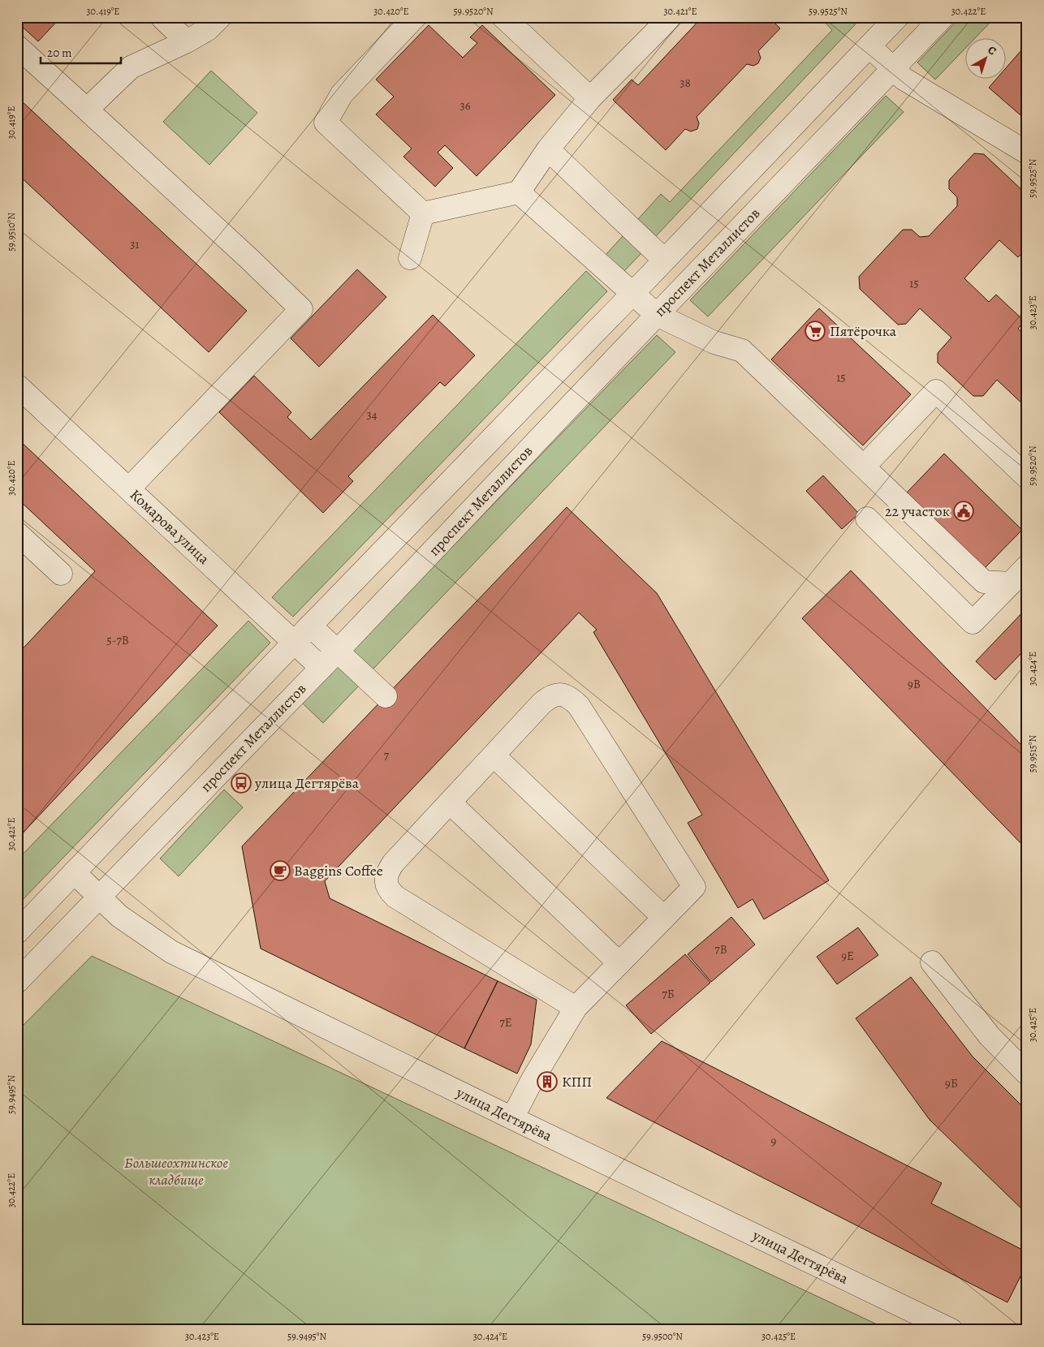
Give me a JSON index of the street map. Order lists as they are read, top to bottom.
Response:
{
  "streets": {
    "street": ["проспект Металлистов", "Комарова улица", "улица Дегтярёва"]
  },
  "crossings": [
    ["проспект Металлистов", "Комарова улица"],
    ["проспект Металлистов", "улица Дегтярёва"]
  ],
  "parks": ["Большеохтинское кладбище"],
  "places": {
    "supermarket": ["Пятёрочка"],
    "public building": ["22 участок"],
    "bus stop": ["улица Дегтярёва"],
    "cafe": ["Baggins Coffee"],
    "building": ["КПП"]
  },
  "house_numbers": [
    "38",
    "36",
    "31",
    "15",
    "15",
    "34",
    "5-7В",
    "9В",
    "7",
    "7В",
    "9Е",
    "7Б",
    "7Е",
    "9Б",
    "9"
  ],
  "scale_bar": "20 m",
  "north": "top right",
  "coordinates": [
    "30.419°E",
    "30.420°E",
    "59.9520°N",
    "30.421°E",
    "59.9525°N",
    "30.422°E",
    "59.9510°N",
    "30.423°E",
    "30.424°E",
    "59.9515°N",
    "30.425°E",
    "59.9495°N",
    "59.9500°N"
  ]
}
